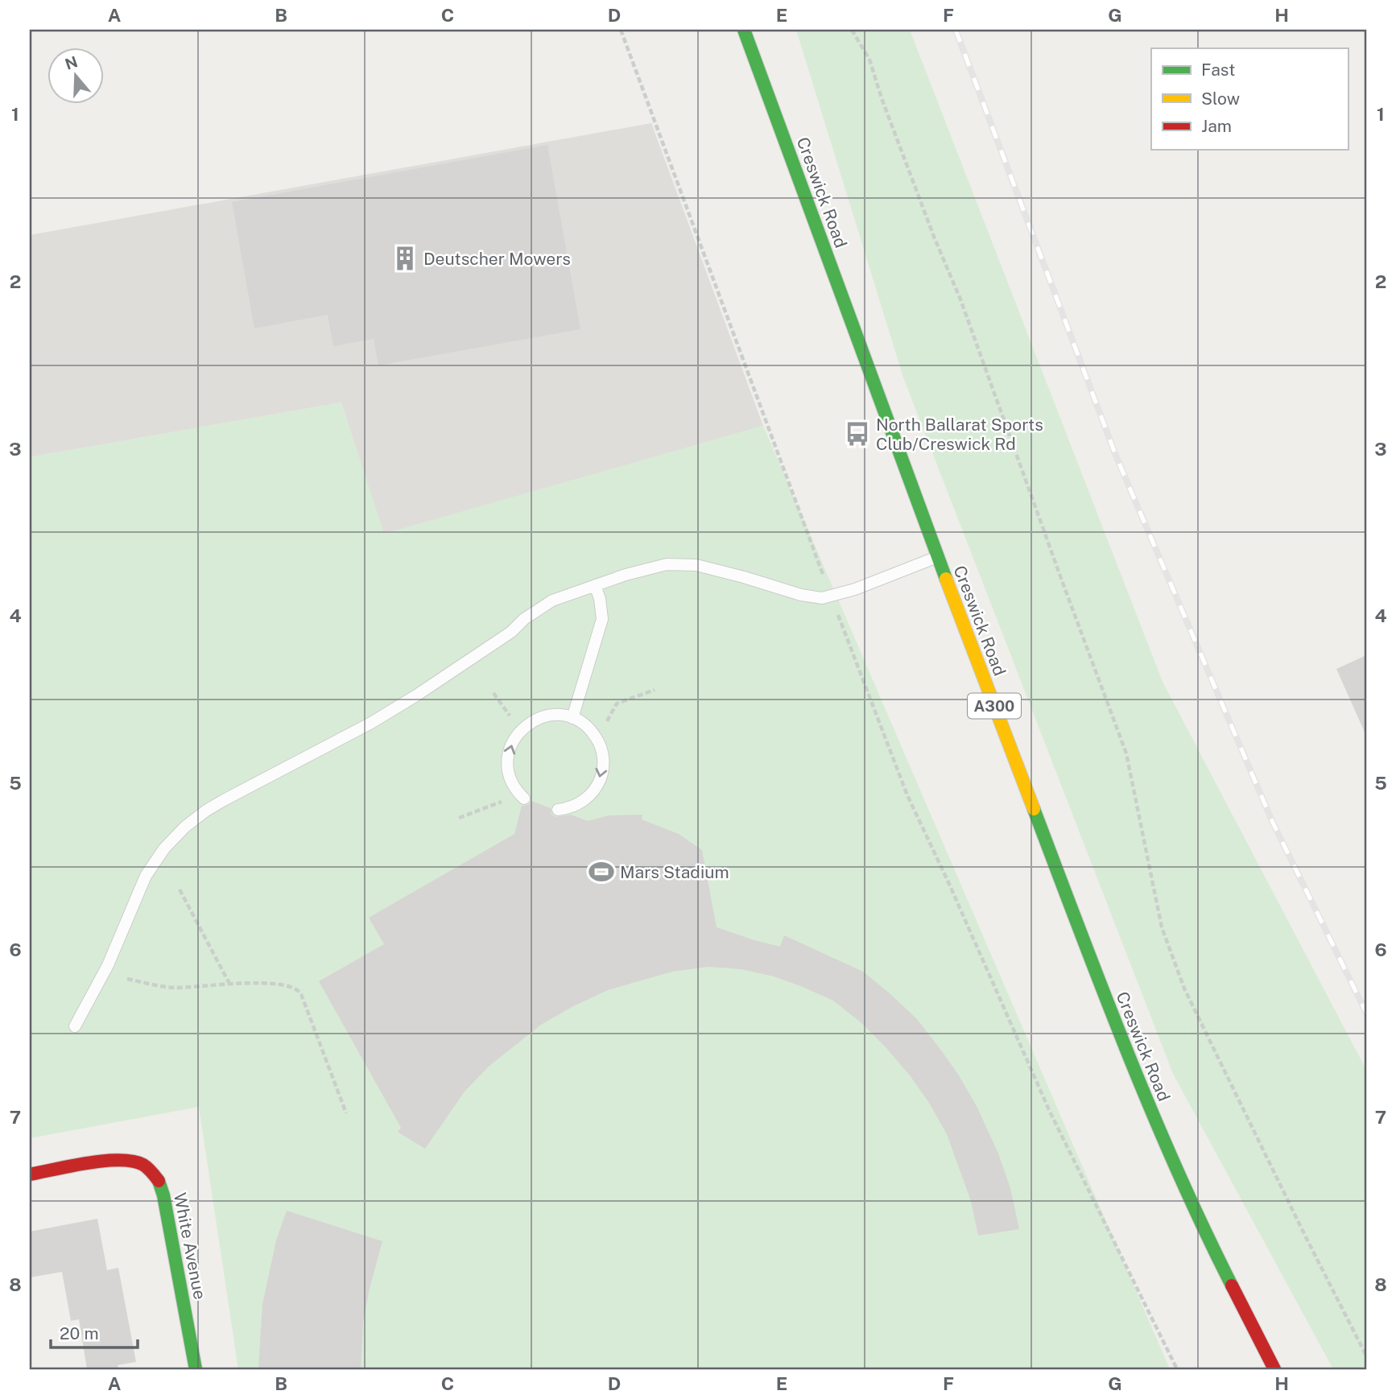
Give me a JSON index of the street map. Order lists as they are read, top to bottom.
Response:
{
  "streets": {
    "main road": ["Creswick Road", "A300", "White Avenue"]
  },
  "places": {
    "building": ["Deutscher Mowers"],
    "bus stop": ["North Ballarat Sports Club/Creswick Rd"],
    "sports": ["Mars Stadium"]
  },
  "legend": ["Fast", "Slow", "Jam"],
  "scale_bar": "20 m",
  "north": "top",
  "grid": {
    "columns": [
      "A",
      "B",
      "C",
      "D",
      "E",
      "F",
      "G",
      "H"
    ],
    "rows": [
      "1",
      "2",
      "3",
      "4",
      "5",
      "6",
      "7",
      "8"
    ]
  }
}
